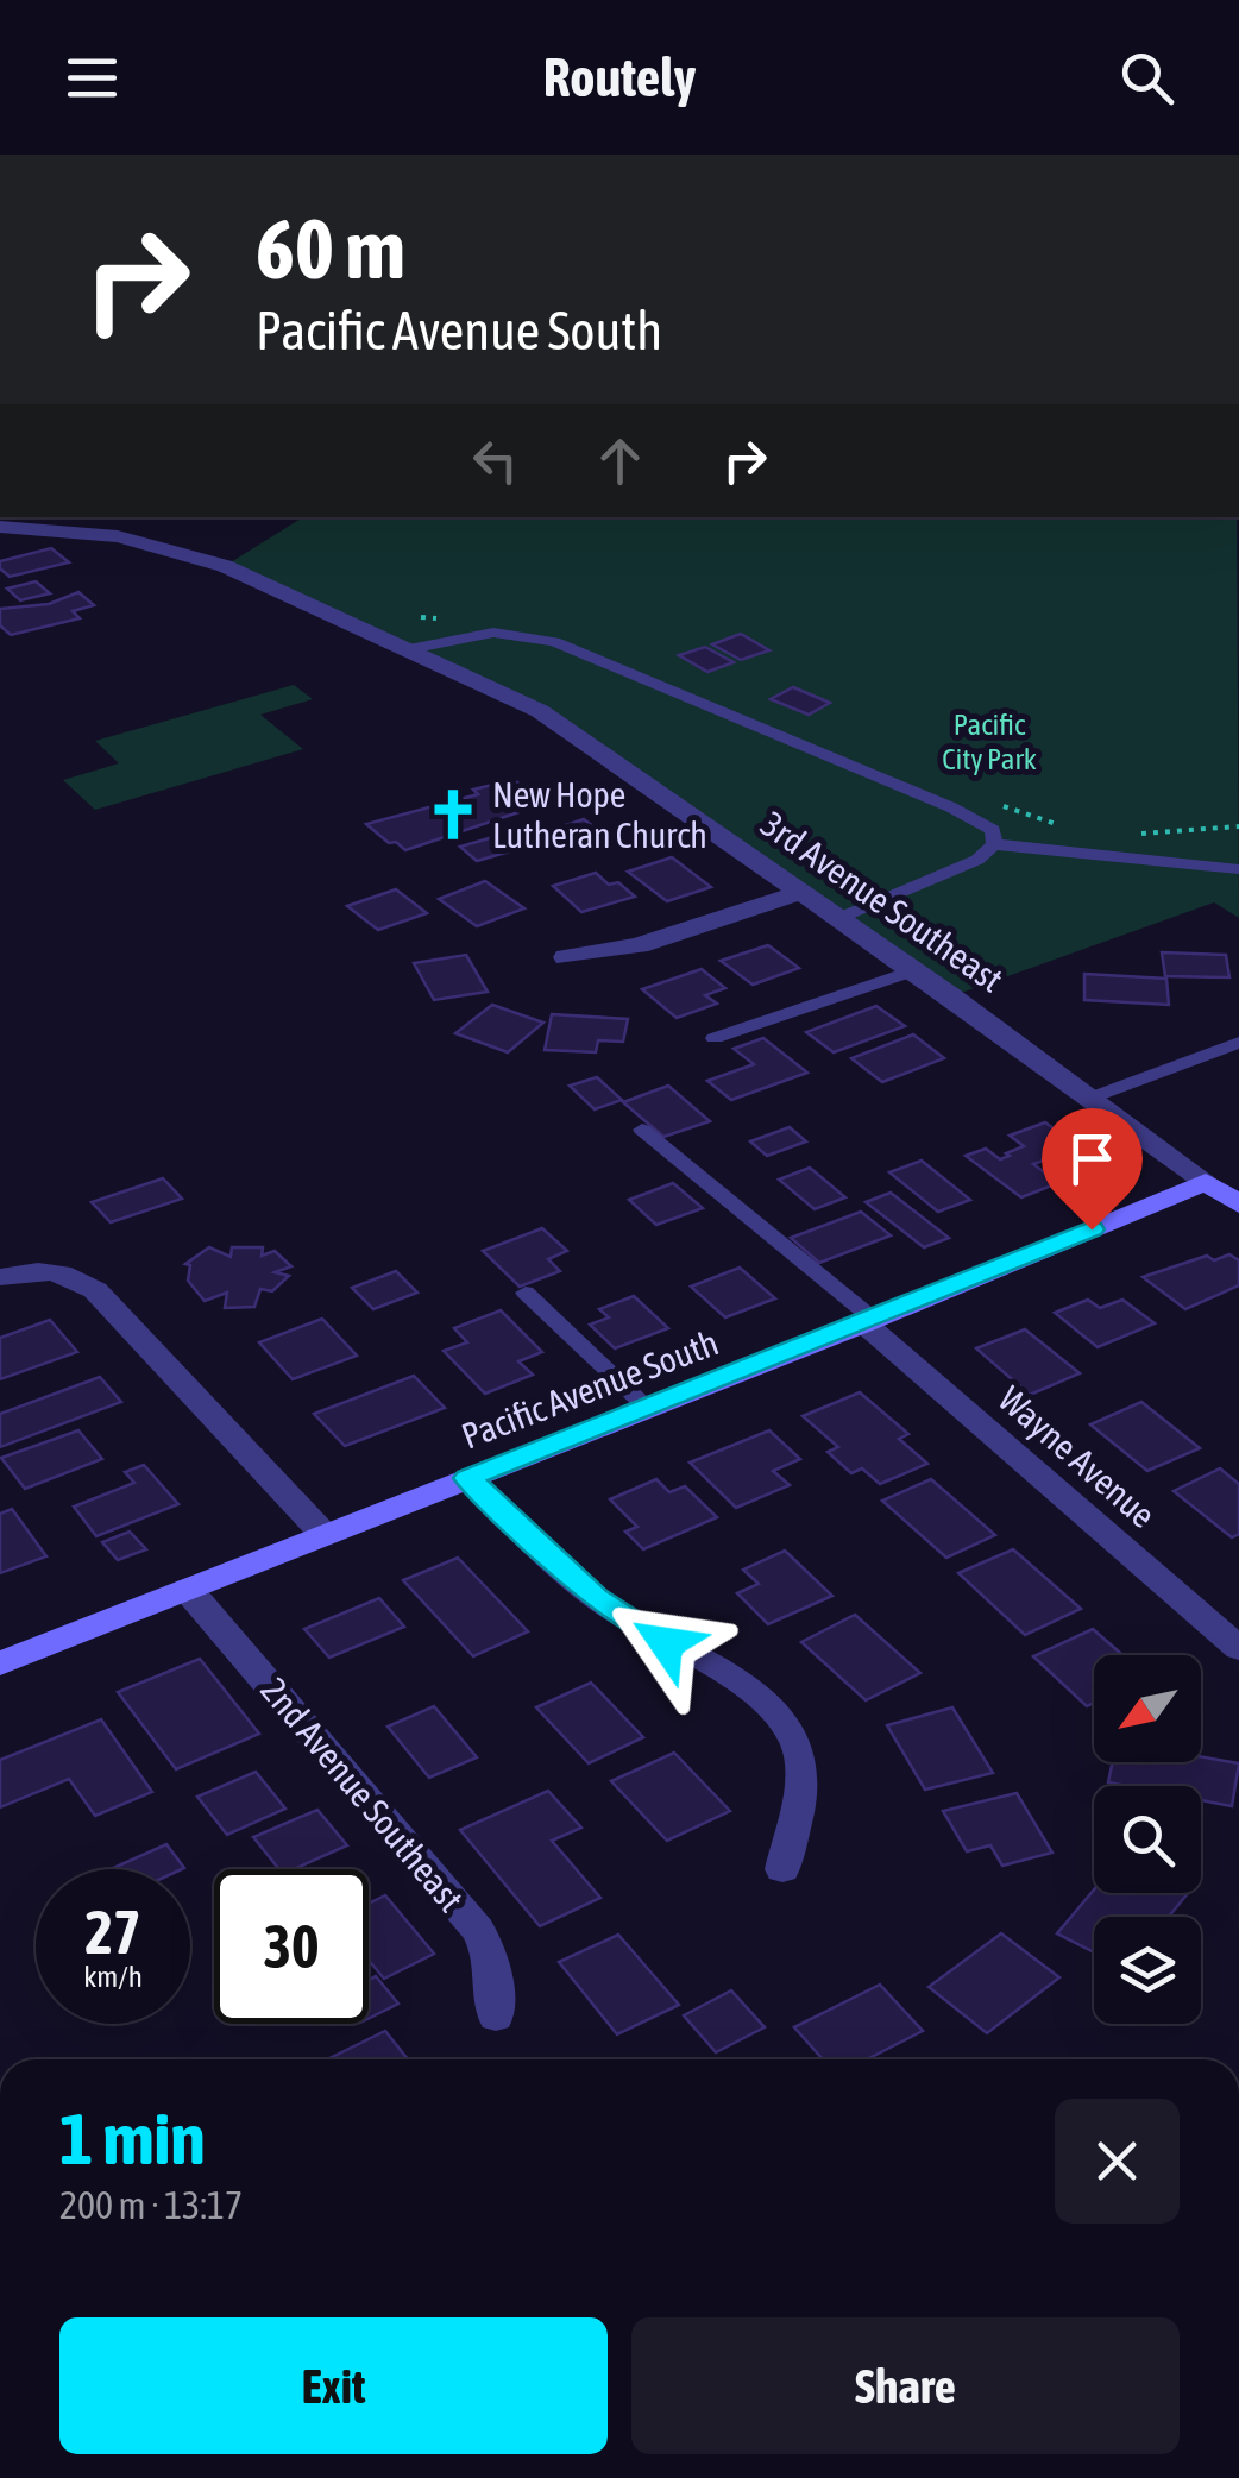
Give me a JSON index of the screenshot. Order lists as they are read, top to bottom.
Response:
{
  "streets": {
    "street": [
      "3rd Avenue Southeast",
      "Pacific Avenue South",
      "Wayne Avenue",
      "2nd Avenue Southeast"
    ]
  },
  "crossings": [
    ["3rd Avenue Southeast", "Pacific Avenue South"],
    ["Pacific Avenue South", "Wayne Avenue"],
    ["Pacific Avenue South", "2nd Avenue Southeast"]
  ],
  "parks": ["Pacific City Park"],
  "places": {
    "church": ["New Hope Lutheran Church"]
  },
  "north": "bottom left",
  "page": {
    "header": "Routely",
    "turn": ["60 m", "Pacific Avenue South"],
    "speed": "27 km/h",
    "limit": "30",
    "heading": ["1 min", "200 m · 13:17"],
    "buttons": ["Exit", "Share"]
  }
}
